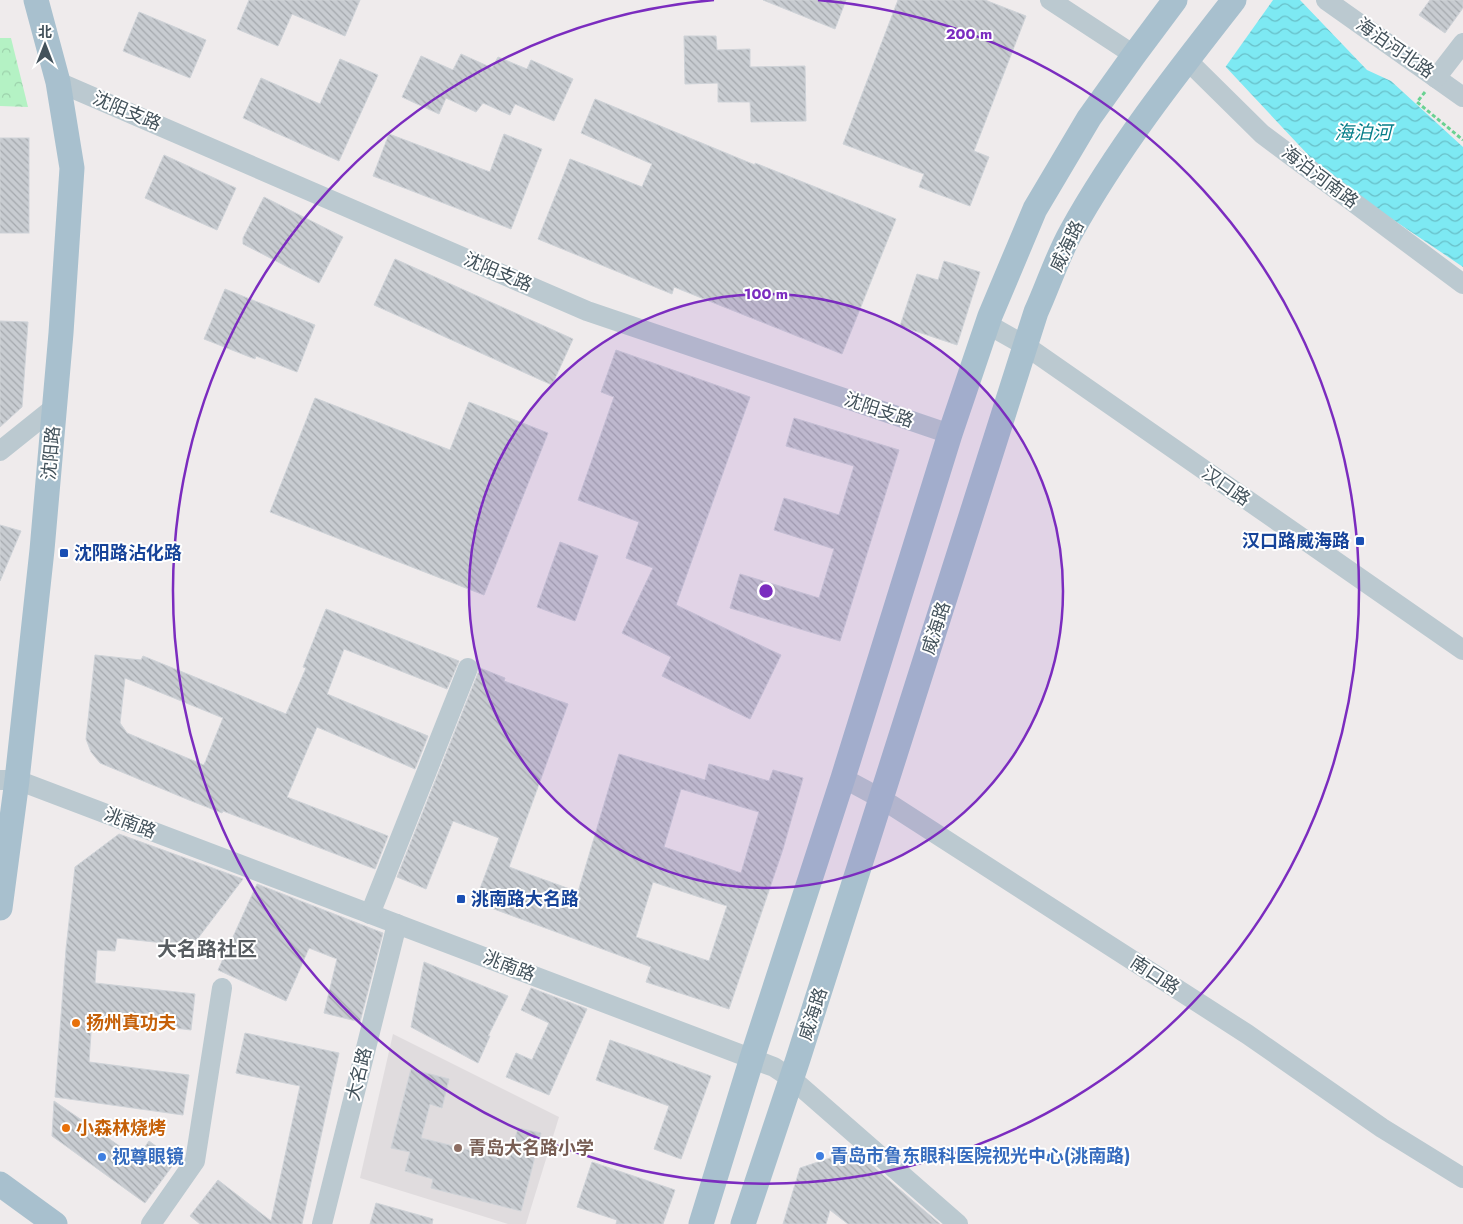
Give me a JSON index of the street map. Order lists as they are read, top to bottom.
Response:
{
  "streets": {
    "main road": ["威海路", "沈阳路"],
    "street": [
      "海泊河北路",
      "沈阳支路",
      "海泊河南路",
      "汉口路",
      "洮南路",
      "南口路",
      "大名路"
    ]
  },
  "crossings": [
    ["沈阳支路", "沈阳路"],
    ["海泊河南路", "威海路"],
    ["威海路", "汉口路"],
    ["威海路", "洮南路"],
    ["威海路", "南口路"],
    ["沈阳路", "洮南路"],
    ["洮南路", "大名路"]
  ],
  "districts": ["大名路社区"],
  "water": ["海泊河"],
  "places": {
    "transit": ["汉口路威海路", "沈阳路沾化路", "洮南路大名路"],
    "other": [
      "扬州真功夫",
      "小森林烧烤",
      "青岛大名路小学",
      "青岛市鲁东眼科医院视光中心(洮南路)",
      "视尊眼镜"
    ]
  },
  "north": "top",
  "rings": ["200 m", "100 m"]
}
